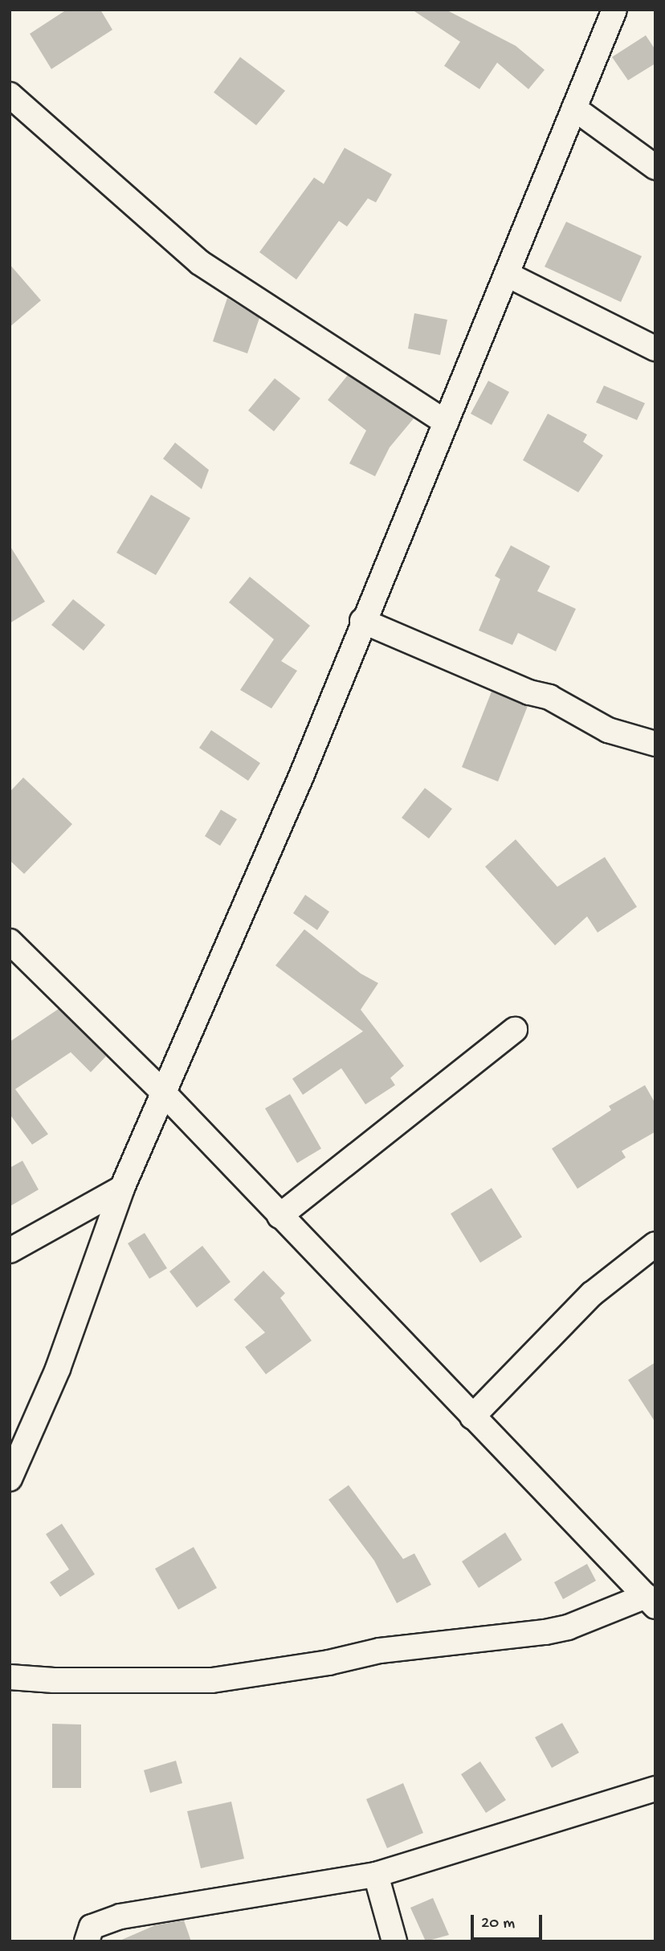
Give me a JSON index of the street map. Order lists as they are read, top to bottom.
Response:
{
  "scale_bar": "20 m"
}
